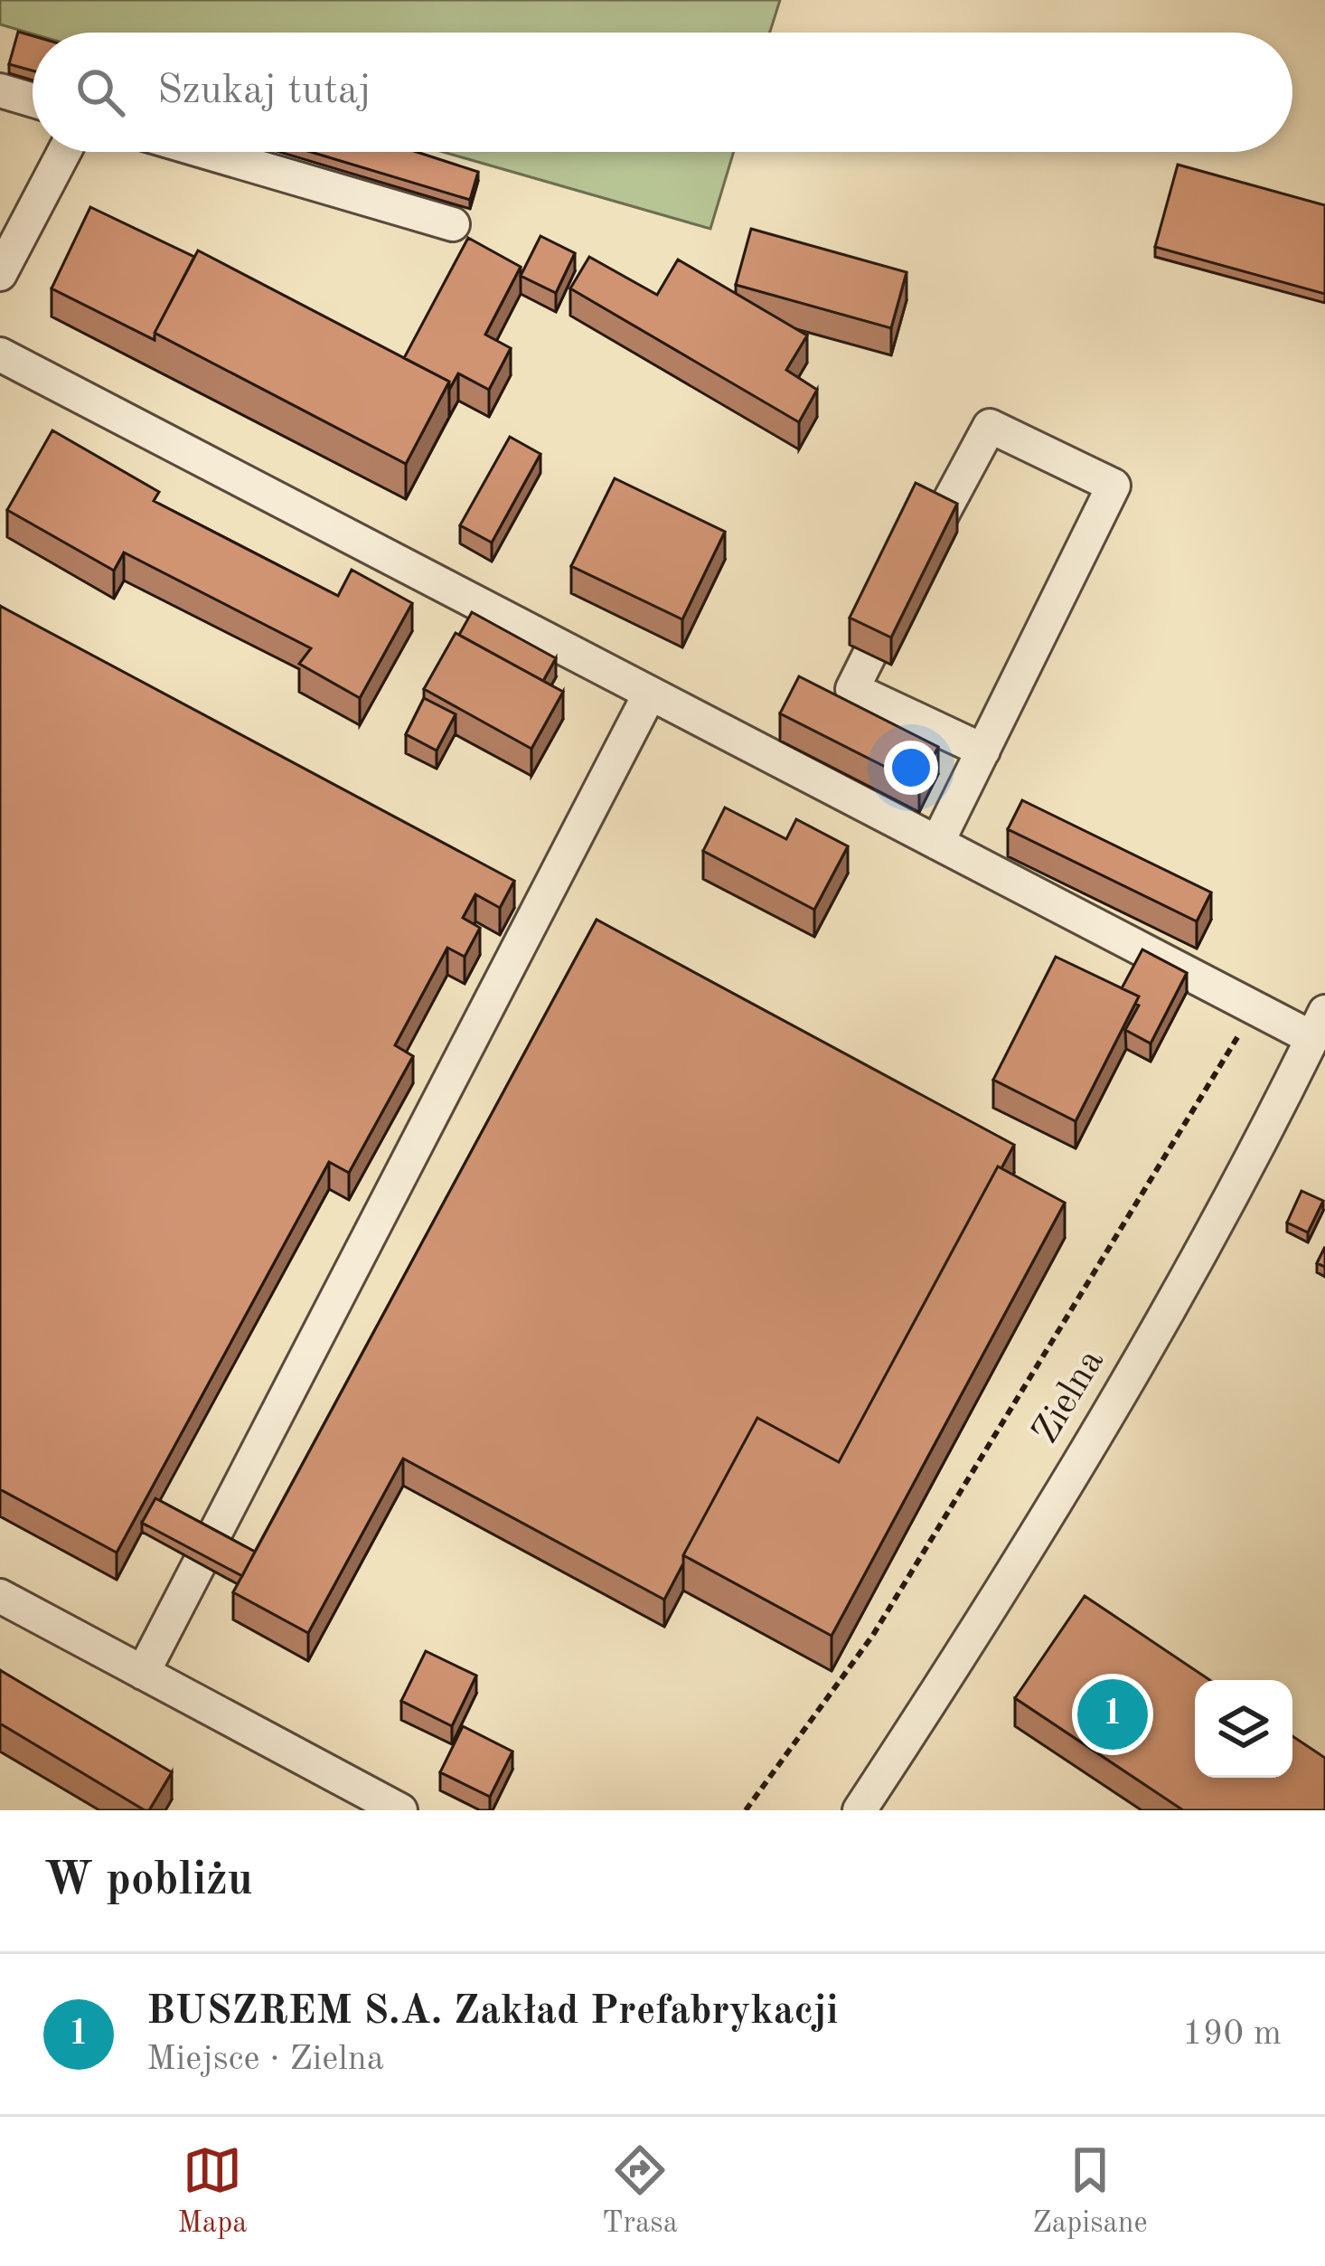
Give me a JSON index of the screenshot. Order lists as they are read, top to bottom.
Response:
{
  "streets": {
    "street": ["Zielna"]
  },
  "page": {
    "search": "Szukaj tutaj",
    "pins": "1",
    "heading": "W pobliżu",
    "list": [
      {
        "mark": "1",
        "name": "BUSZREM S.A. Zakład Prefabrykacji",
        "note": "Miejsce · Zielna",
        "value": "190 m"
      }
    ],
    "nav": ["Mapa", "Trasa", "Zapisane"]
  }
}
